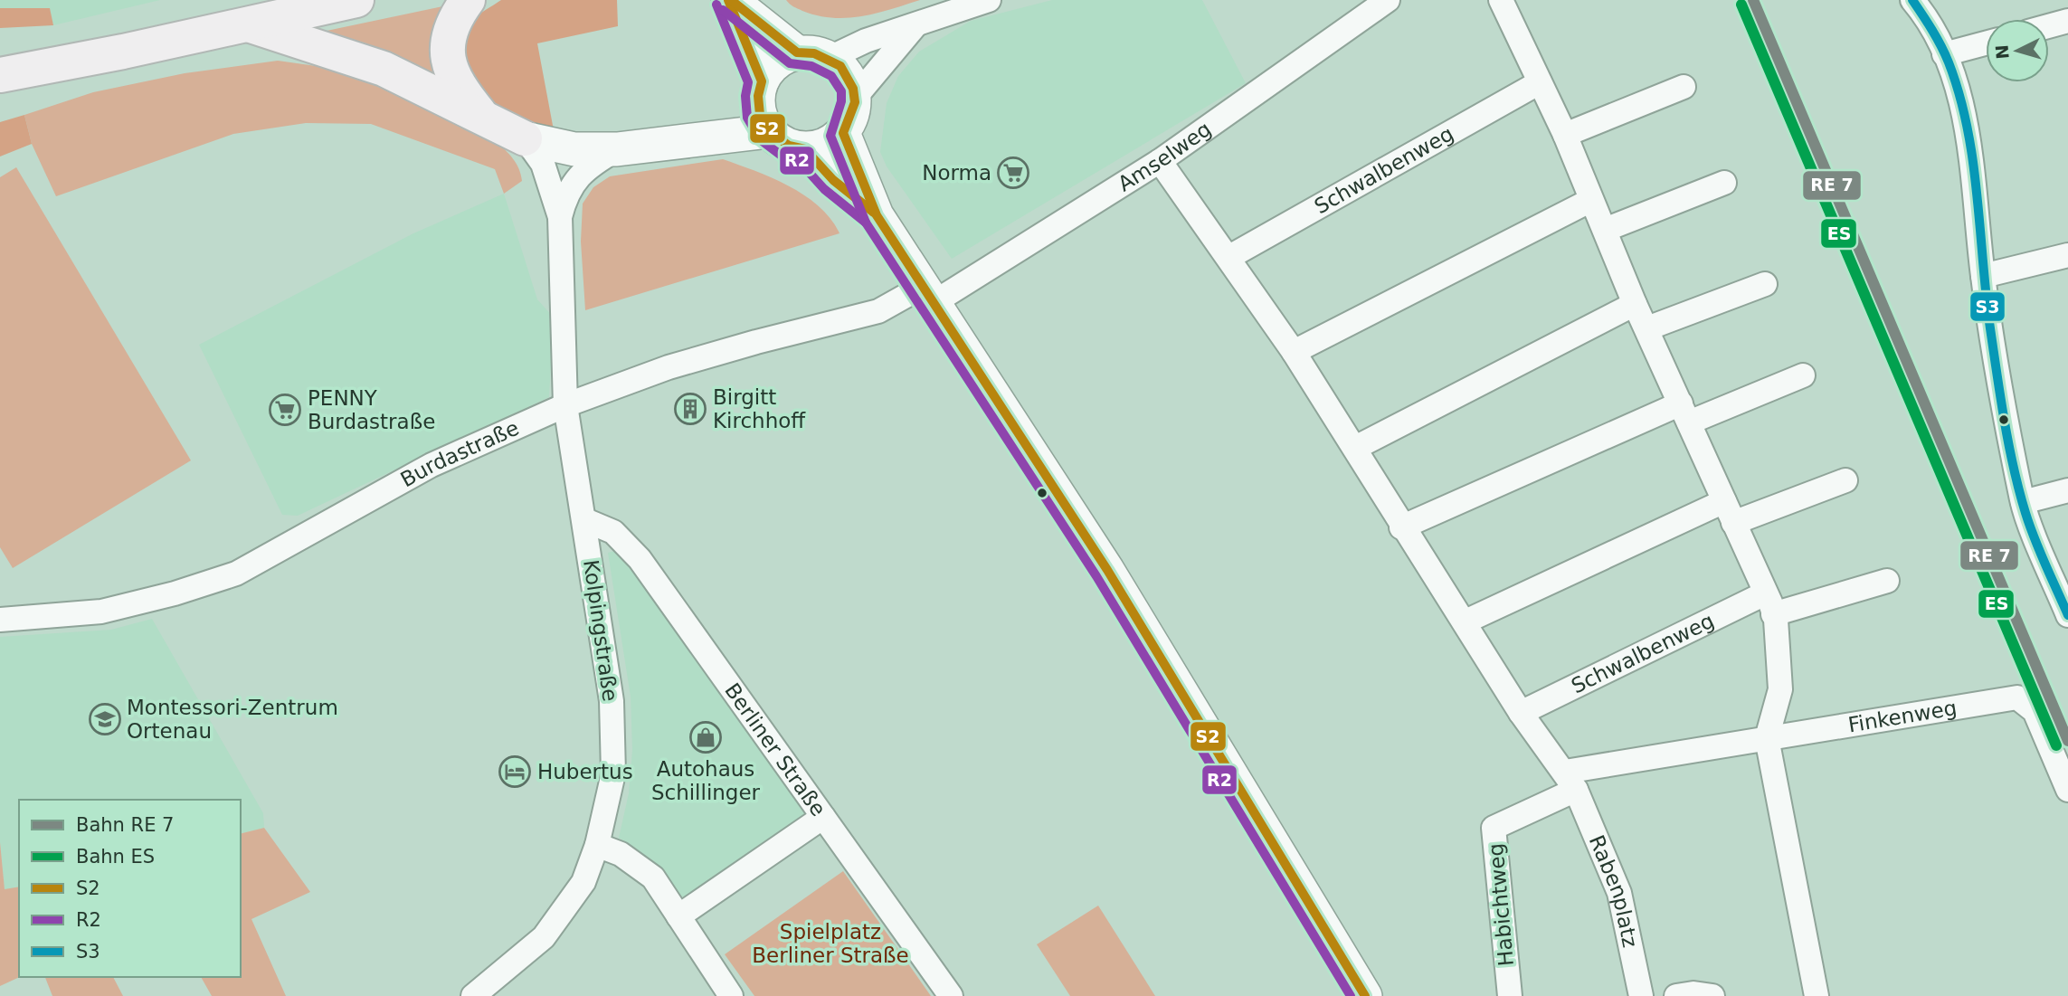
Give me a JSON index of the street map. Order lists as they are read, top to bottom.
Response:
{
  "streets": {
    "street": [
      "Amselweg",
      "Schwalbenweg",
      "Burdastraße",
      "Kolpingstraße",
      "Finkenweg",
      "Berliner Straße",
      "Rabenplatz",
      "Habichtweg"
    ]
  },
  "crossings": [
    ["Amselweg", "Burdastraße"],
    ["Burdastraße", "Kolpingstraße"],
    ["Kolpingstraße", "Berliner Straße"],
    ["Finkenweg", "Rabenplatz"],
    ["Finkenweg", "Habichtweg"],
    ["Rabenplatz", "Habichtweg"]
  ],
  "parks": ["Spielplatz Berliner Straße"],
  "places": {
    "supermarket": ["Norma", "PENNY Burdastraße"],
    "building": ["Birgitt Kirchhoff"],
    "school or university": ["Montessori-Zentrum Ortenau"],
    "shop": ["Autohaus Schillinger"],
    "hotel": ["Hubertus"]
  },
  "lines": [
    "transit line S2",
    "transit line S3",
    "rail line ES",
    "transit line R2"
  ],
  "legend": [
    "Bahn RE 7",
    "Bahn ES",
    "S2",
    "R2",
    "S3"
  ],
  "north": "left"
}
